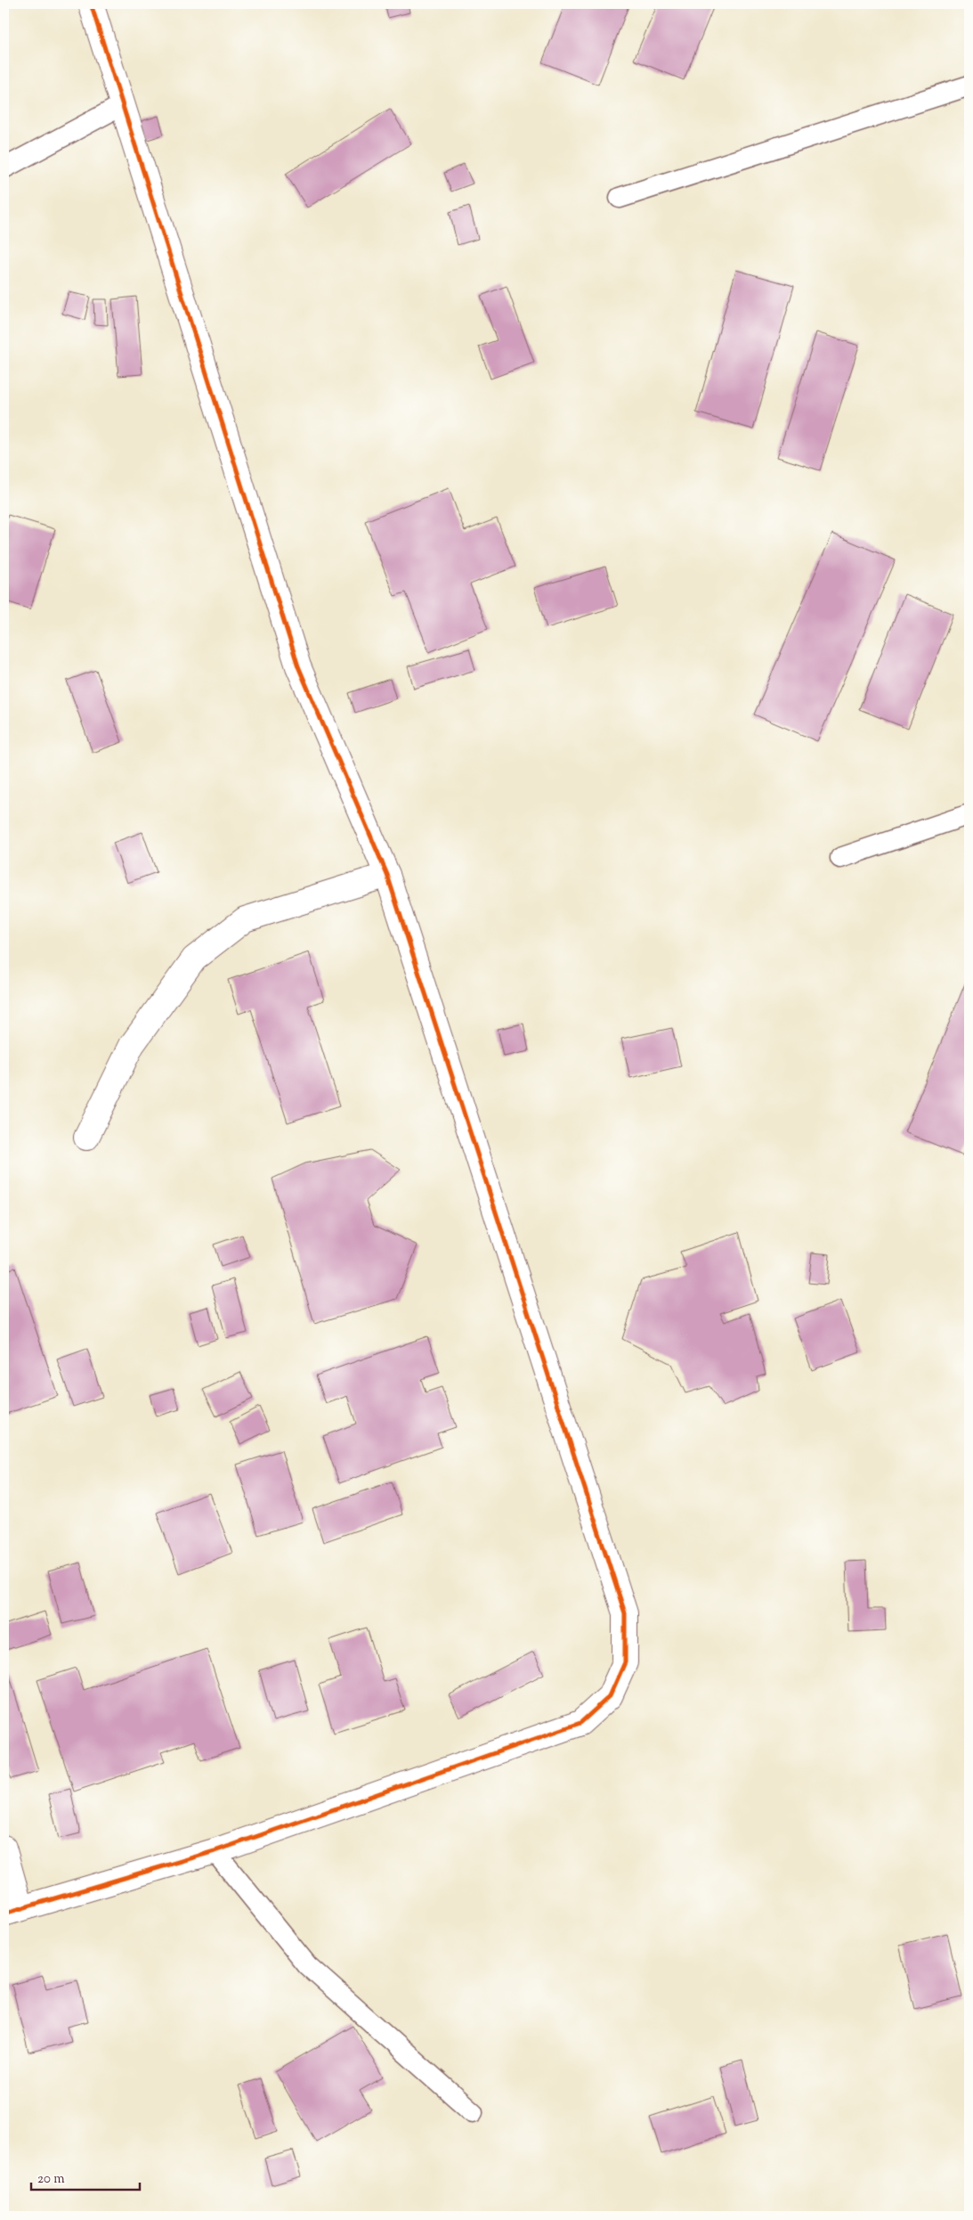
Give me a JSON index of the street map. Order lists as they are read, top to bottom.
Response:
{
  "scale_bar": "20 m"
}
